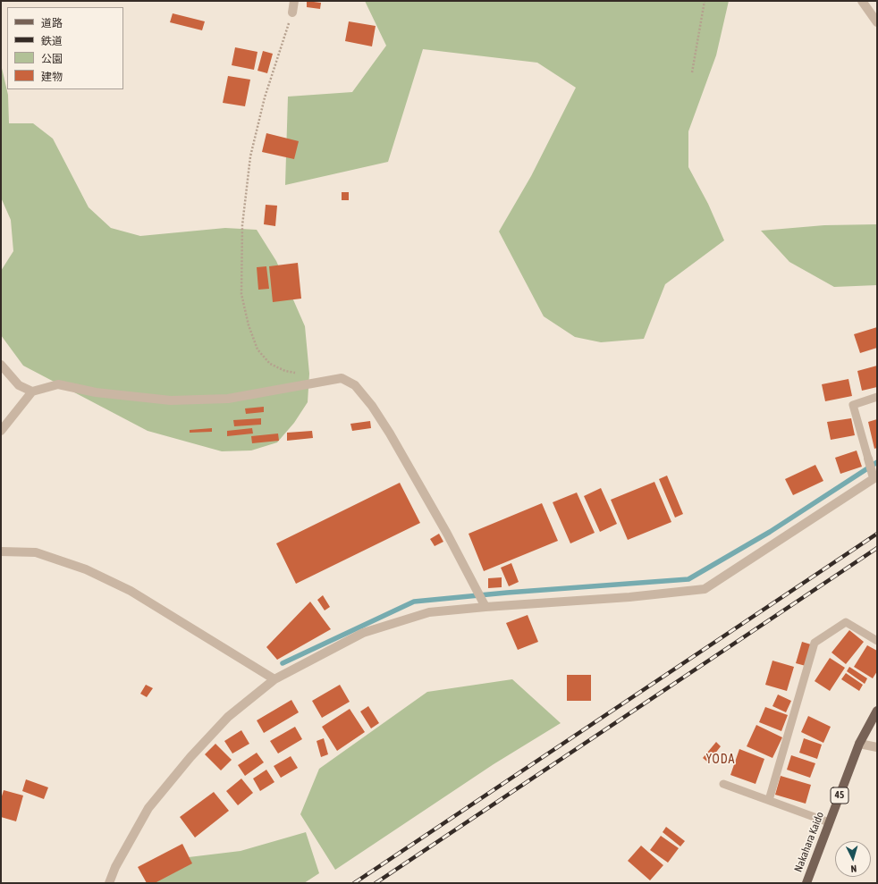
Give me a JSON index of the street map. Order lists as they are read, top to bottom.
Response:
{
  "streets": {
    "main road": ["45", "Nakahara Kaido"]
  },
  "districts": ["YODA"],
  "legend": [
    "道路",
    "鉄道",
    "公園",
    "建物"
  ],
  "north": "bottom"
}
